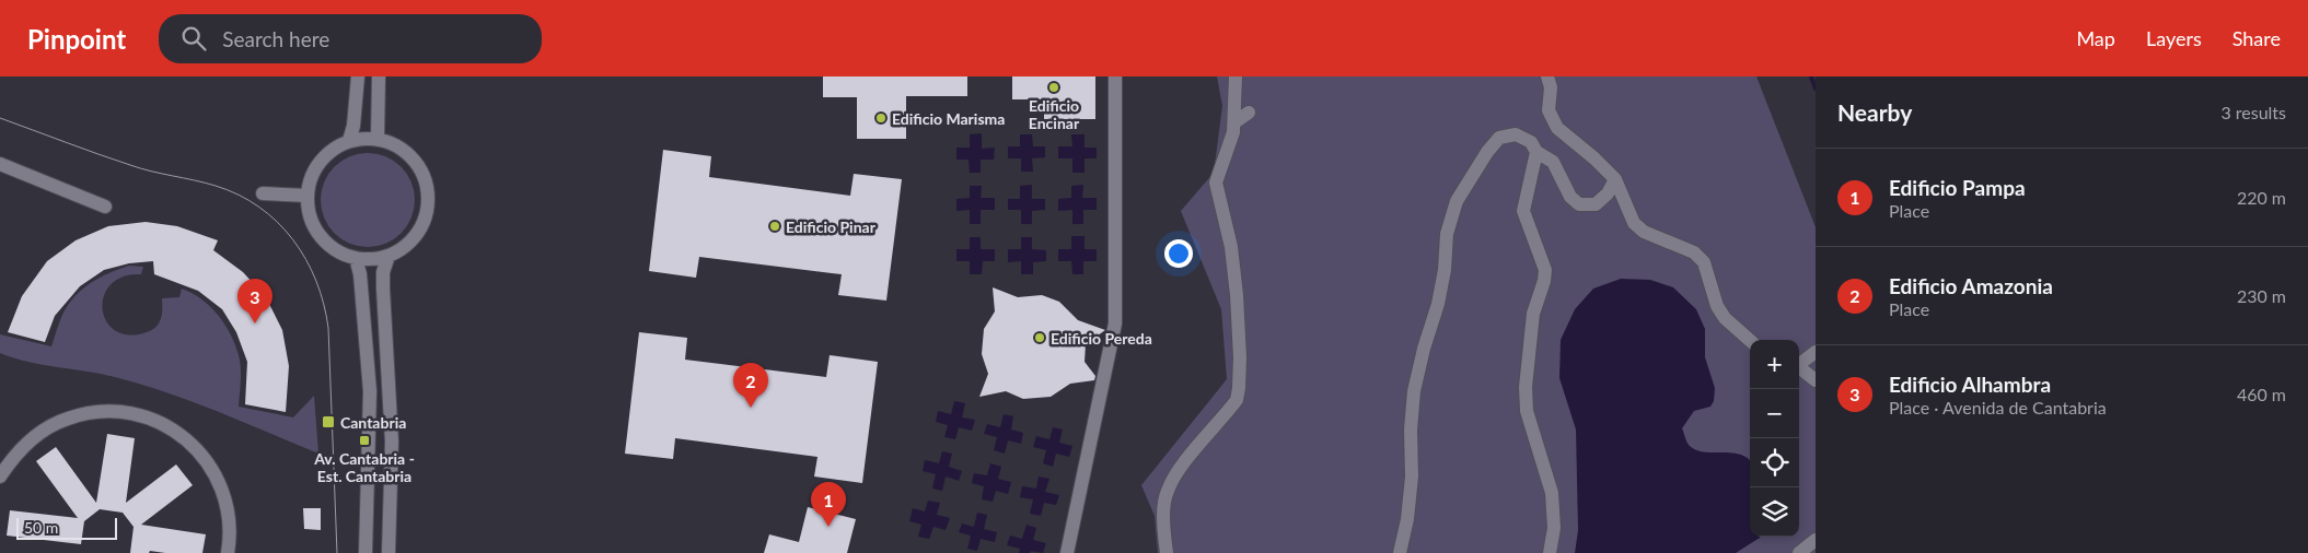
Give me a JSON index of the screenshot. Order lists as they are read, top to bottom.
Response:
{
  "places": {
    "other": [
      "Edificio Encinar",
      "Edificio Marisma",
      "Edificio Pinar",
      "Edificio Pereda"
    ],
    "transit": ["Cantabria", "Av. Cantabria - Est. Cantabria"]
  },
  "scale_bar": "50 m",
  "page": {
    "header": "Pinpoint",
    "search": "Search here",
    "nav": ["Map", "Layers", "Share"],
    "heading": ["Nearby", "3 results"],
    "list": [
      {
        "mark": "1",
        "name": "Edificio Pampa",
        "note": "Place",
        "value": "220 m"
      },
      {
        "mark": "2",
        "name": "Edificio Amazonia",
        "note": "Place",
        "value": "230 m"
      },
      {
        "mark": "3",
        "name": "Edificio Alhambra",
        "note": "Place · Avenida de Cantabria",
        "value": "460 m"
      }
    ],
    "pins": ["3", "2", "1"],
    "map_buttons": ["+", "−"],
    "scale": "50 m"
  }
}
